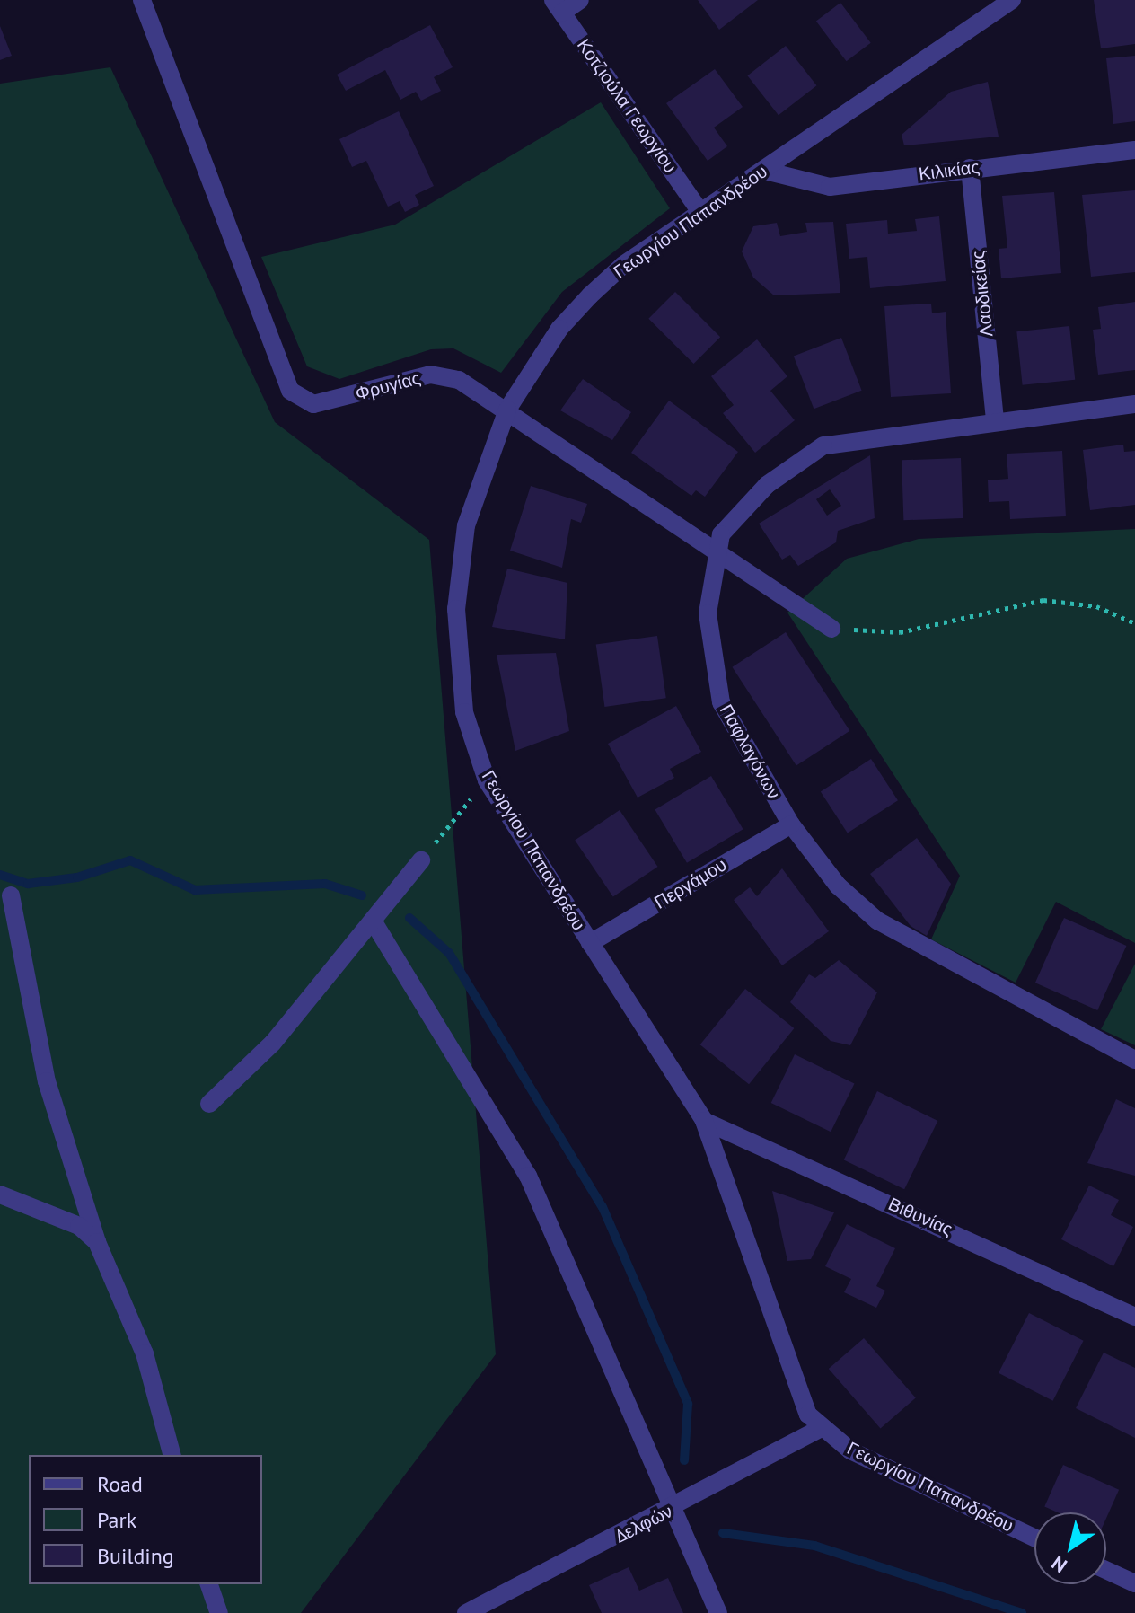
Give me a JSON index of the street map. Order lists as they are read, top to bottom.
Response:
{
  "streets": {
    "street": [
      "Κοτζιούλα Γεωργίου",
      "Κιλικίας",
      "Γεωργίου Παπανδρέου",
      "Λαοδικείας",
      "Φρυγίας",
      "Παφλαγόνων",
      "Περγάμου",
      "Βιθυνίας",
      "Δελφών"
    ]
  },
  "crossings": [
    ["Κοτζιούλα Γεωργίου", "Γεωργίου Παπανδρέου"],
    ["Κιλικίας", "Γεωργίου Παπανδρέου"],
    ["Κιλικίας", "Λαοδικείας"],
    ["Γεωργίου Παπανδρέου", "Φρυγίας"],
    ["Γεωργίου Παπανδρέου", "Περγάμου"],
    ["Γεωργίου Παπανδρέου", "Βιθυνίας"],
    ["Γεωργίου Παπανδρέου", "Δελφών"],
    ["Φρυγίας", "Παφλαγόνων"],
    ["Παφλαγόνων", "Περγάμου"]
  ],
  "legend": ["Road", "Park", "Building"],
  "north": "bottom left"
}
